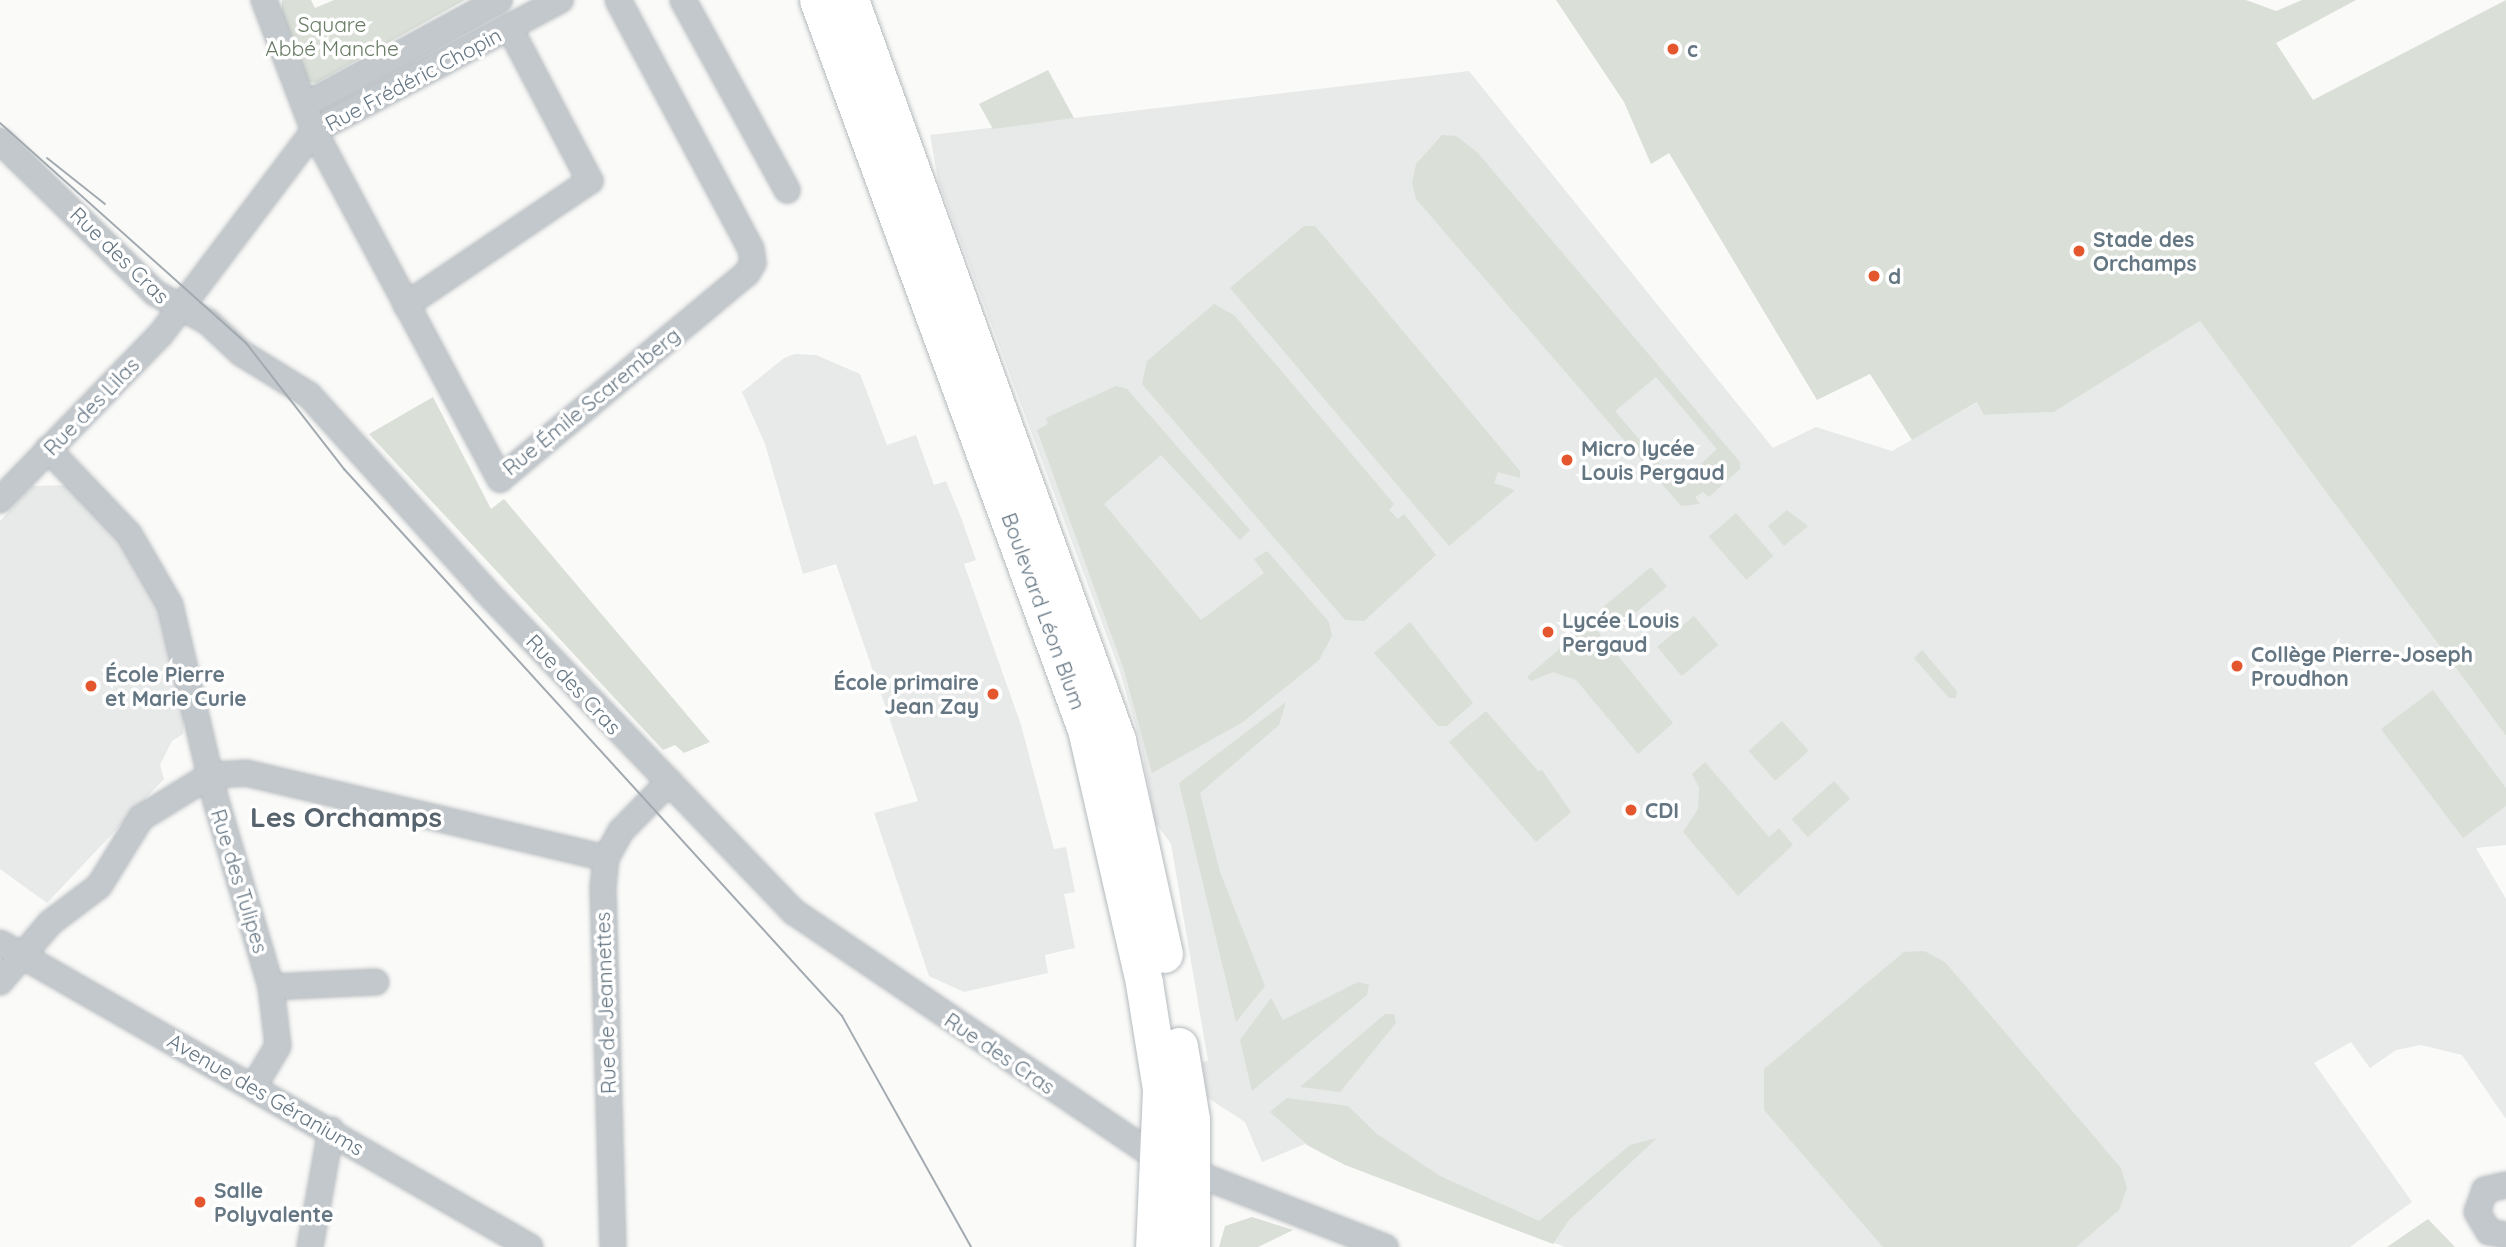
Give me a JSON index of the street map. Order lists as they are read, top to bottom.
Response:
{
  "streets": {
    "main road": ["Boulevard Léon Blum"],
    "street": [
      "Rue Frédéric Chopin",
      "Rue des Cras",
      "Rue Émile Scaremberg",
      "Rue des Lilas",
      "Rue des Tulipes",
      "Rue de Jeannettes",
      "Avenue des Géraniums"
    ]
  },
  "crossings": [
    ["Rue Frédéric Chopin", "Rue des Cras"],
    ["Rue Frédéric Chopin", "Rue Émile Scaremberg"],
    ["Rue Frédéric Chopin", "Rue des Lilas"],
    ["Rue des Cras", "Rue des Lilas"],
    ["Rue des Cras", "Boulevard Léon Blum"],
    ["Rue des Cras", "Rue de Jeannettes"],
    ["Rue des Lilas", "Rue des Tulipes"],
    ["Rue des Tulipes", "Avenue des Géraniums"]
  ],
  "districts": ["Les Orchamps"],
  "parks": ["Square Abbé Manche"],
  "places": [
    "c",
    "Stade des Orchamps",
    "d",
    "Micro lycée Louis Pergaud",
    "Lycée Louis Pergaud",
    "Collège Pierre-Joseph Proudhon",
    "École Pierre et Marie Curie",
    "École primaire Jean Zay",
    "CDI",
    "Salle Polyvalente"
  ]
}
